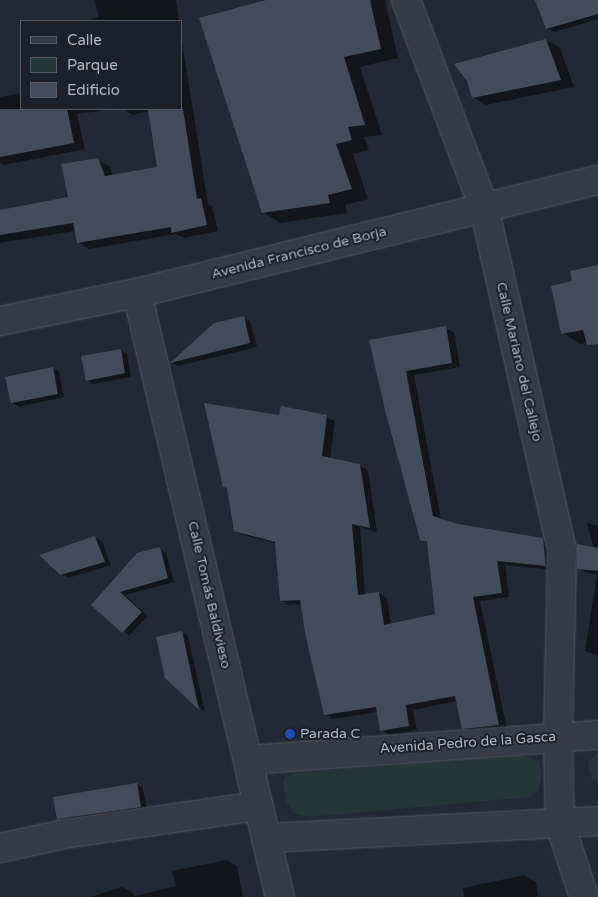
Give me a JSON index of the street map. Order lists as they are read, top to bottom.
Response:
{
  "streets": {
    "street": [
      "Avenida Francisco de Borja",
      "Calle Mariano del Callejo",
      "Calle Tomás Baldivieso",
      "Avenida Pedro de la Gasca"
    ]
  },
  "crossings": [
    ["Avenida Francisco de Borja", "Calle Mariano del Callejo"],
    ["Avenida Francisco de Borja", "Calle Tomás Baldivieso"],
    ["Calle Mariano del Callejo", "Avenida Pedro de la Gasca"],
    ["Calle Tomás Baldivieso", "Avenida Pedro de la Gasca"]
  ],
  "places": ["Parada C"],
  "legend": ["Calle", "Parque", "Edificio"]
}
